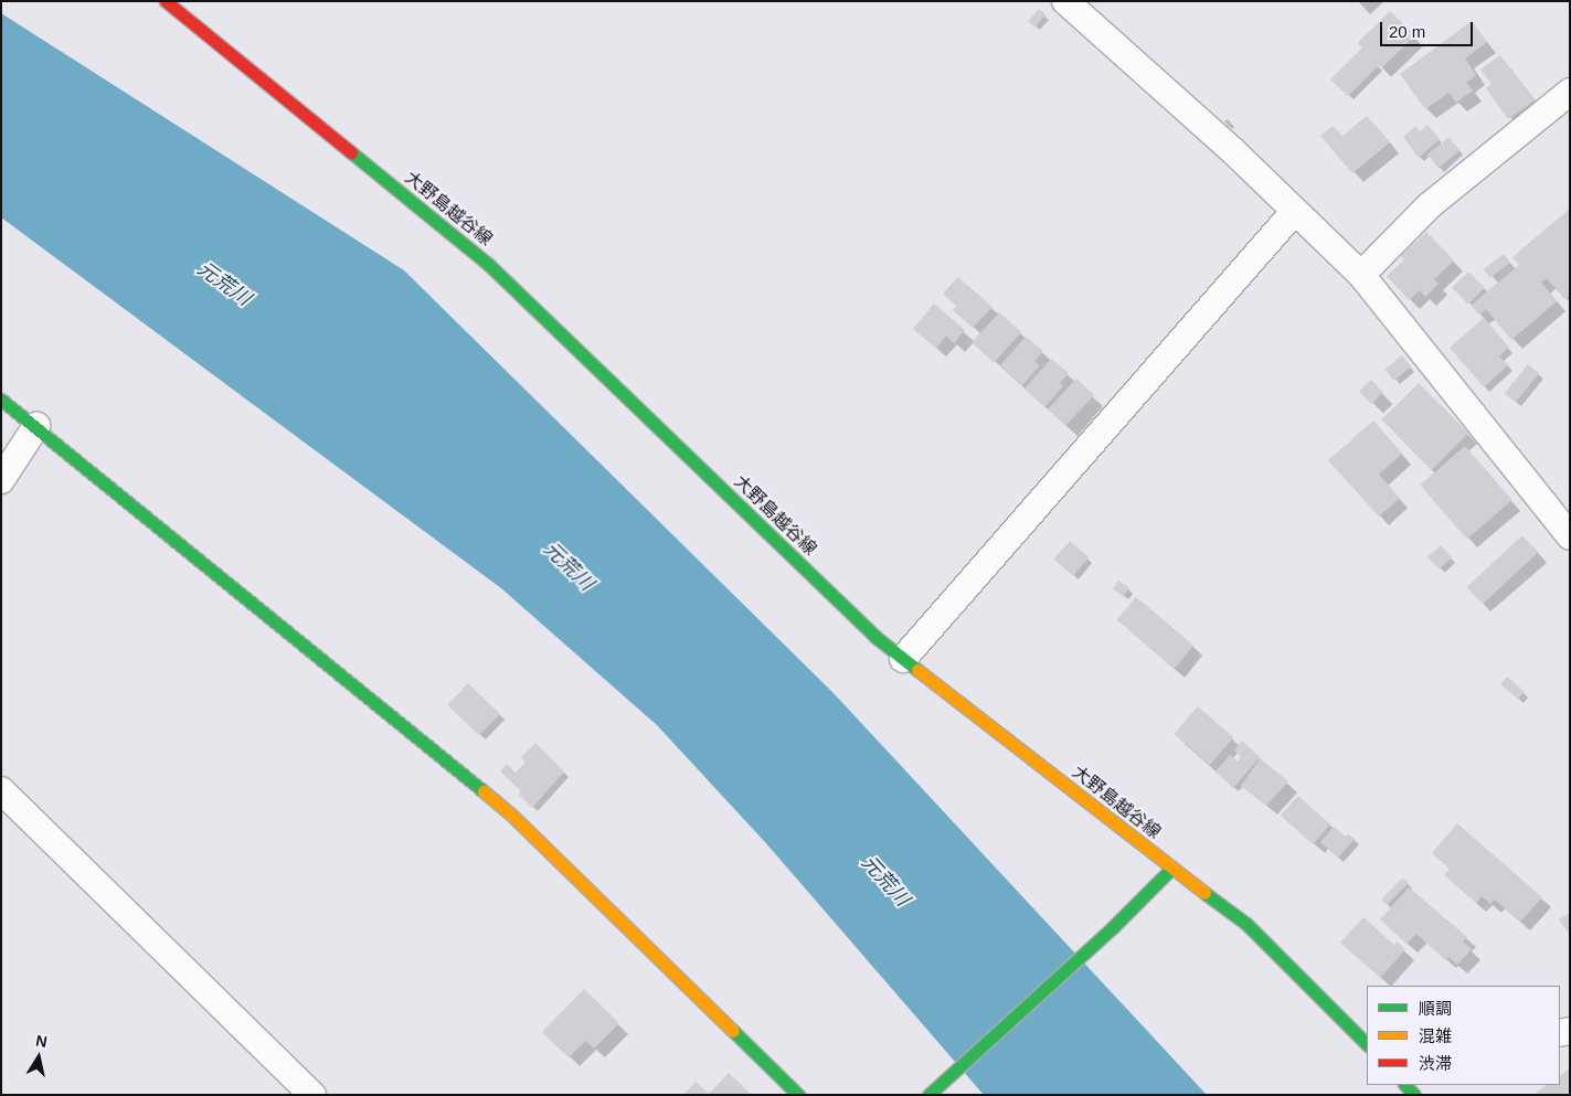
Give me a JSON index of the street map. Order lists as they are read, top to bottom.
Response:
{
  "streets": {
    "main road": ["大野島越谷線"]
  },
  "water": ["元荒川"],
  "legend": ["順調", "混雑", "渋滞"],
  "scale_bar": "20 m",
  "north": "top"
}
